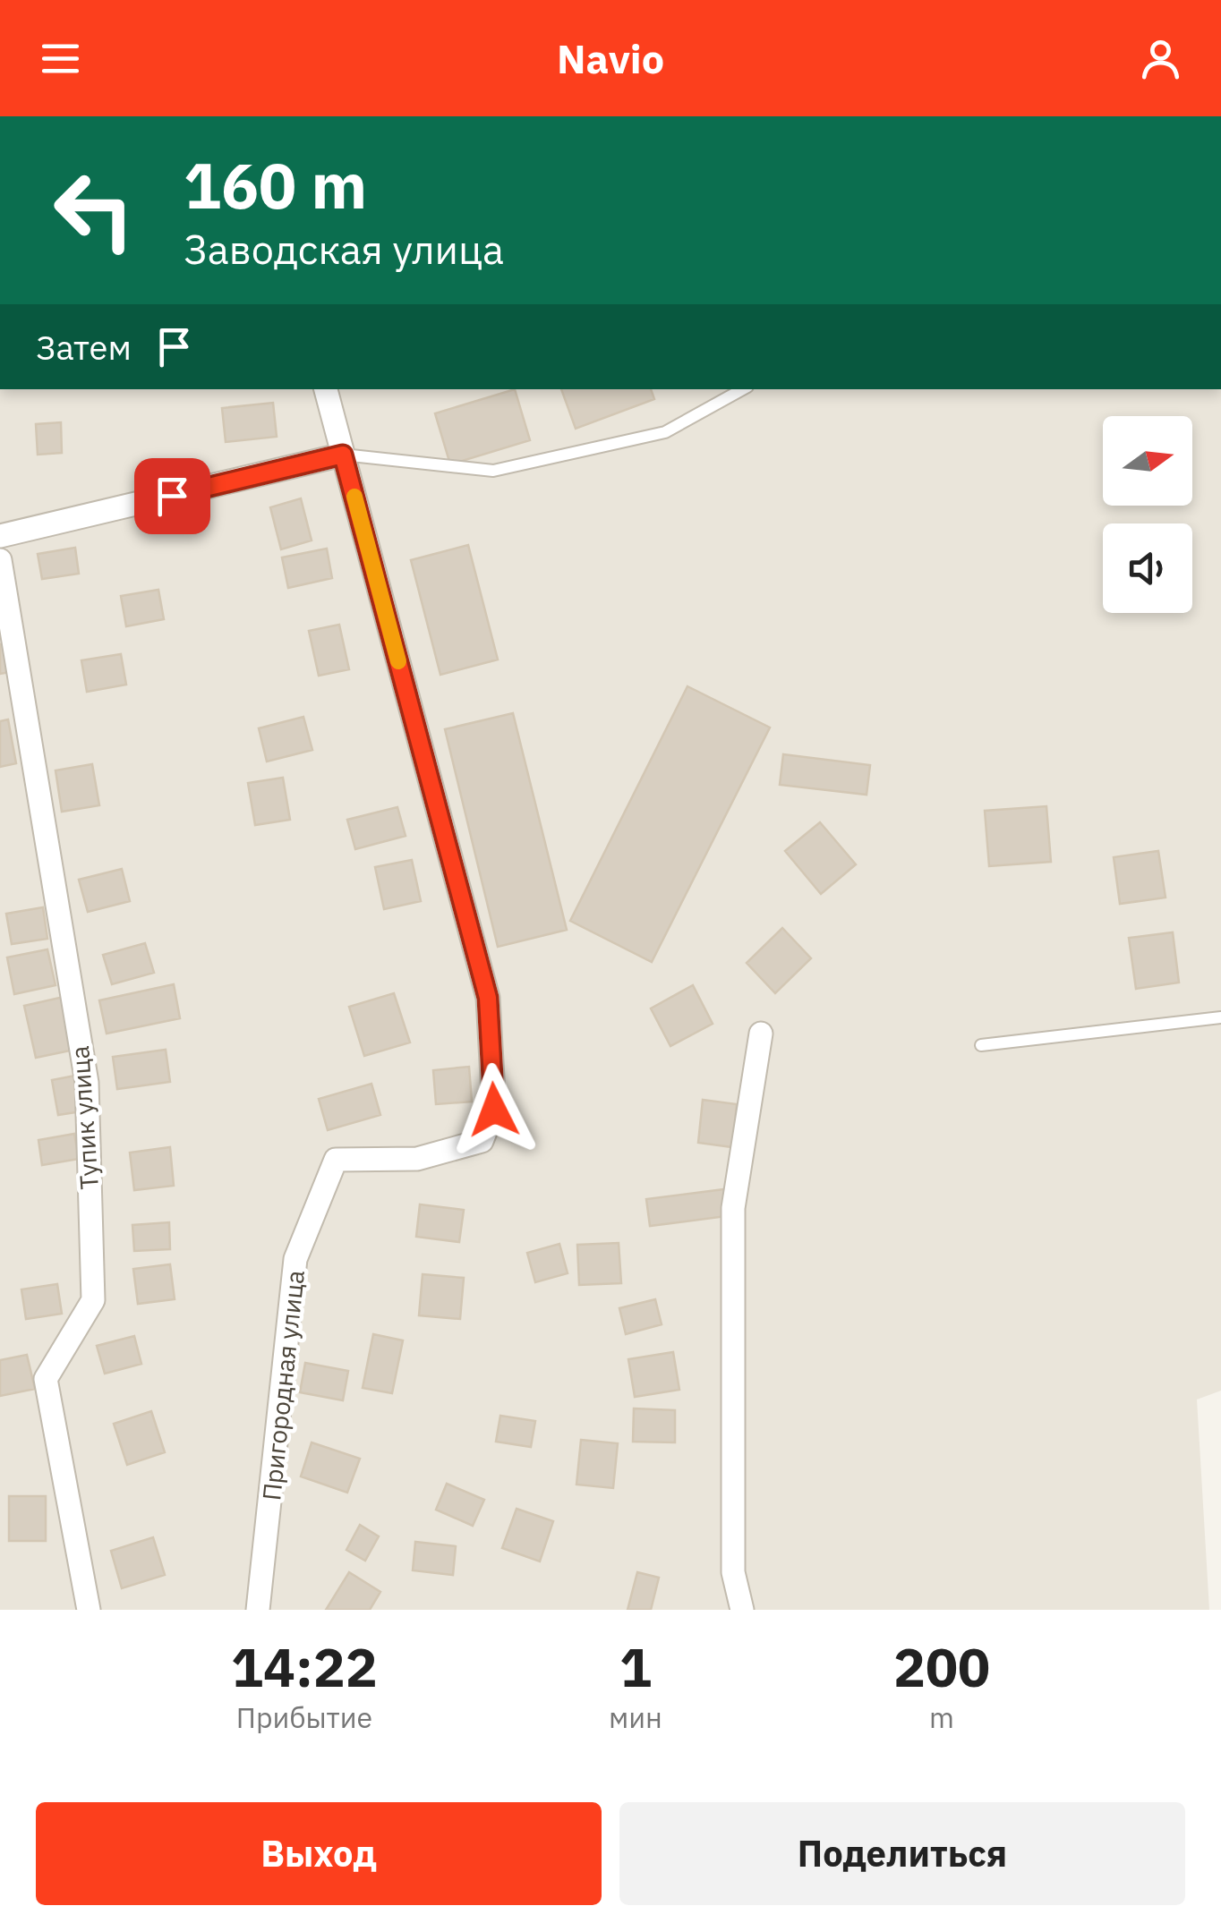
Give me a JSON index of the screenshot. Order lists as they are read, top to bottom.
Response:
{
  "streets": {
    "street": ["Тупик улица", "Пригородная улица"]
  },
  "north": "right",
  "page": {
    "header": "Navio",
    "turn": ["160 m", "Заводская улица"],
    "then": "Затем",
    "eta": [
      "14:22",
      "Прибытие",
      "1",
      "мин",
      "200",
      "m"
    ],
    "buttons": ["Выход", "Поделиться"]
  }
}
